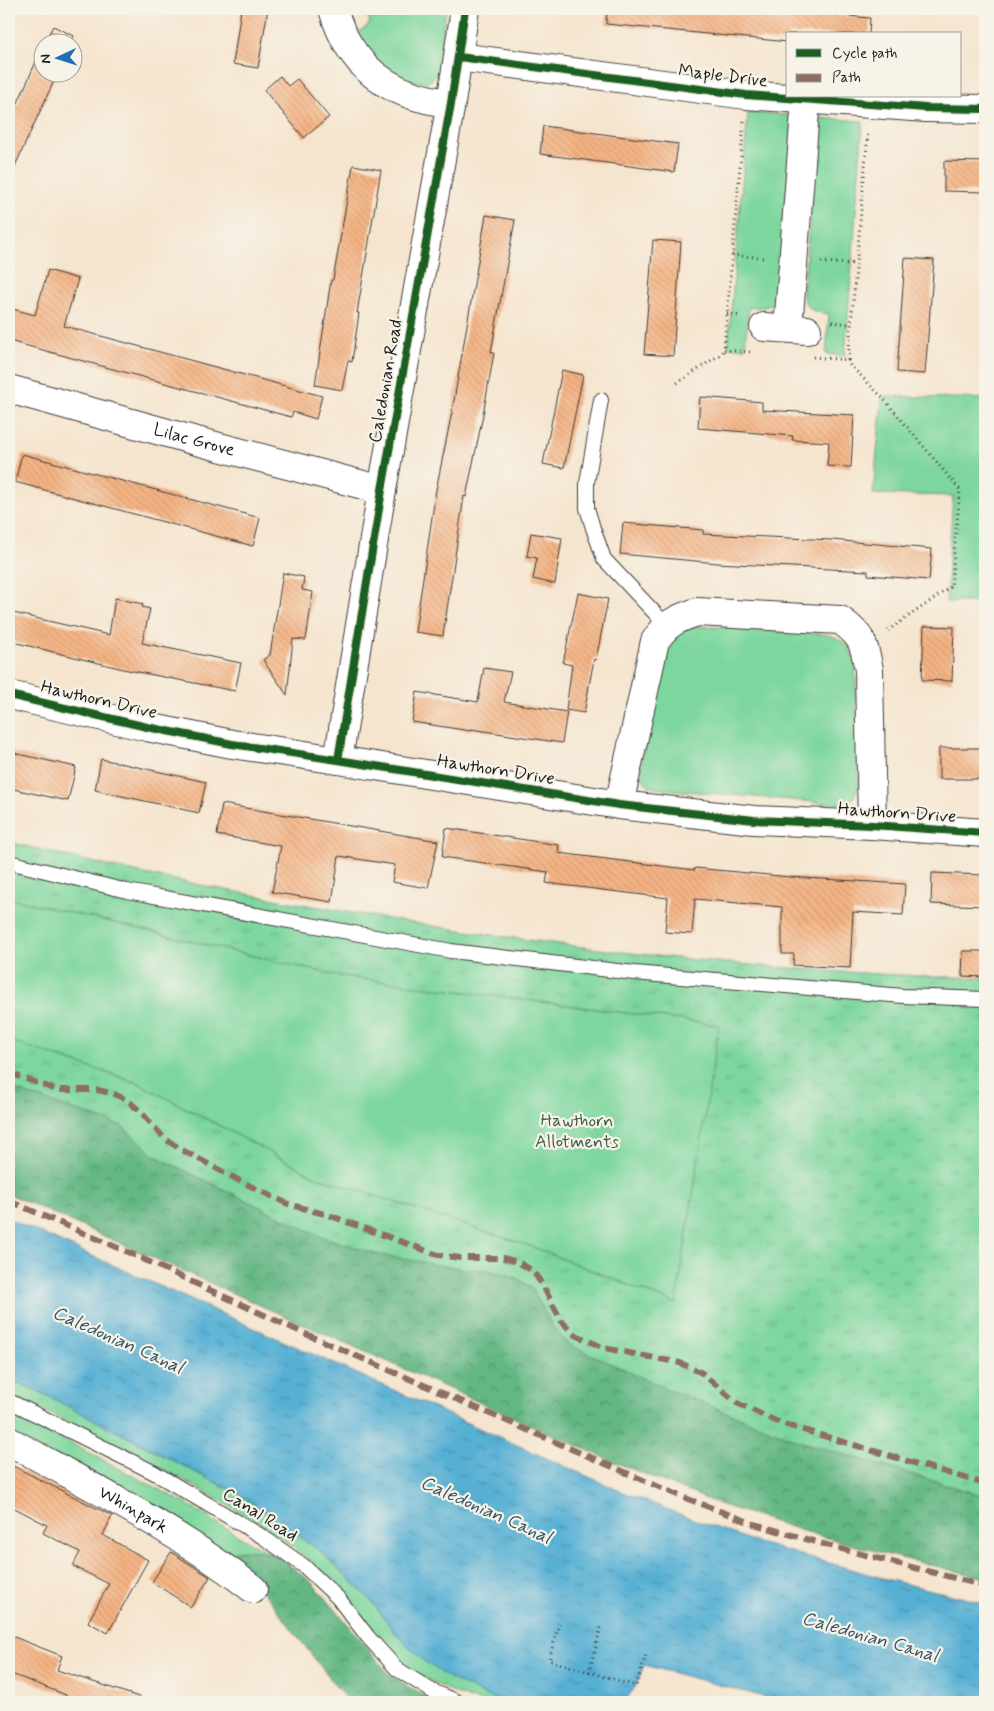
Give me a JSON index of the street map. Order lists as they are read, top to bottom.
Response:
{
  "streets": {
    "street": [
      "Maple Drive",
      "Caledonian Road",
      "Lilac Grove",
      "Hawthorn Drive",
      "Whinpark"
    ],
    "lane": ["Canal Road"]
  },
  "crossings": [
    ["Maple Drive", "Caledonian Road"],
    ["Caledonian Road", "Lilac Grove"],
    ["Caledonian Road", "Hawthorn Drive"]
  ],
  "water": ["Caledonian Canal"],
  "parks": ["Hawthorn Allotments"],
  "legend": ["Cycle path", "Path"],
  "north": "left"
}
